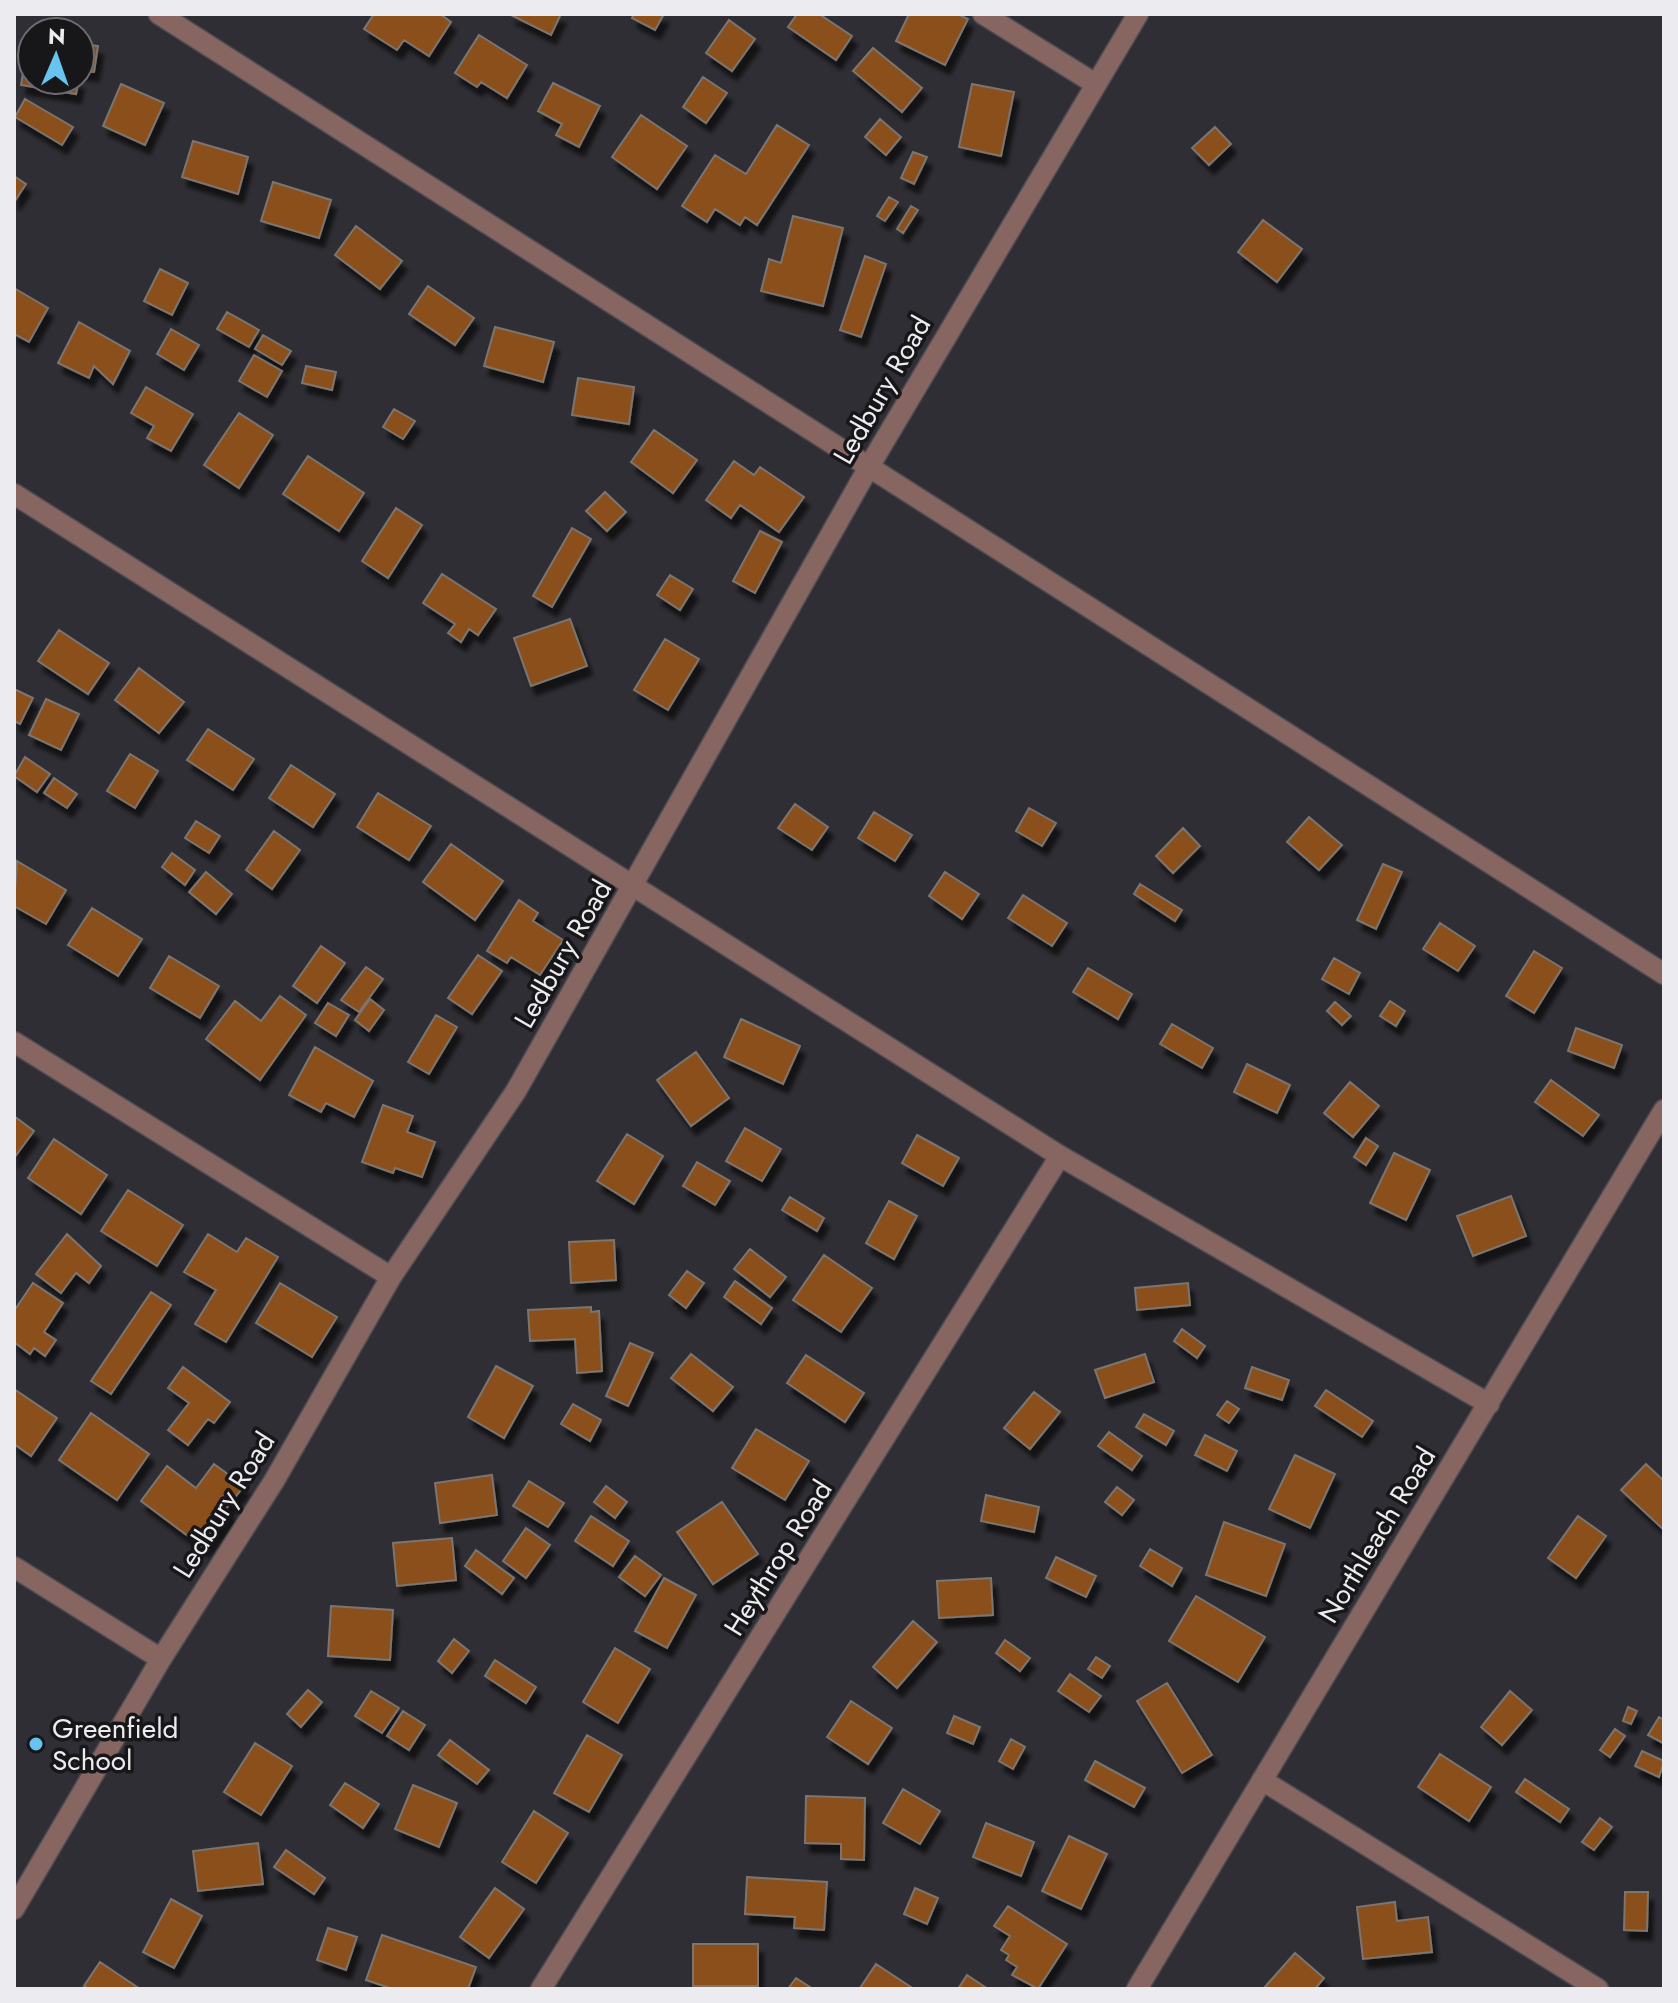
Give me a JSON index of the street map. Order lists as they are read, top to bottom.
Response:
{
  "streets": {
    "street": ["Ledbury Road", "Northleach Road", "Heythrop Road"]
  },
  "places": ["Greenfield School"],
  "north": "top"
}
